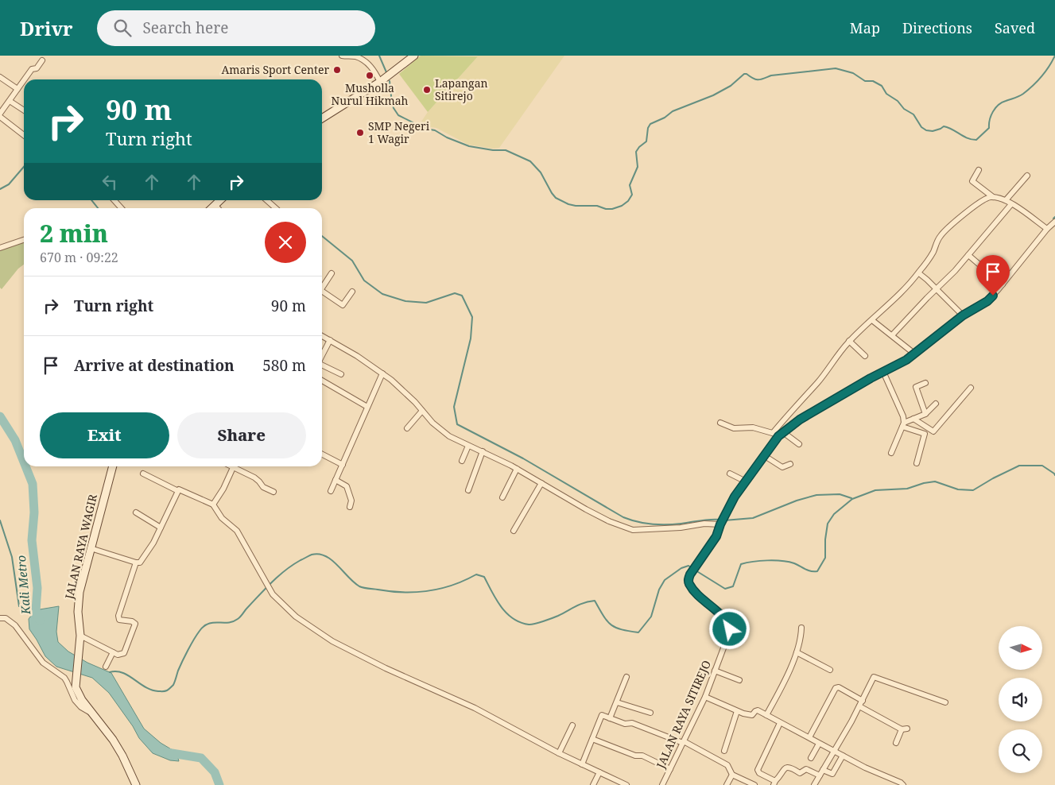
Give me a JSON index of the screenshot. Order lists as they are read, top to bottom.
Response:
{
  "streets": {
    "main road": ["JALAN RAYA WAGIR"],
    "street": ["JALAN RAYA SITIREJO"]
  },
  "water": ["Kali Metro"],
  "places": [
    "Amaris Sport Center",
    "Musholla Nurul Hikmah",
    "Lapangan Sitirejo",
    "SMP Negeri 1 Wagir"
  ],
  "north": "right",
  "page": {
    "header": "Drivr",
    "search": "Search here",
    "nav": ["Map", "Directions", "Saved"],
    "turn": ["90 m", "Turn right"],
    "heading": ["2 min", "670 m · 09:22"],
    "list": [
      {
        "name": "Turn right",
        "value": "90 m"
      },
      {
        "name": "Arrive at destination",
        "value": "580 m"
      }
    ],
    "buttons": ["Exit", "Share"]
  }
}
